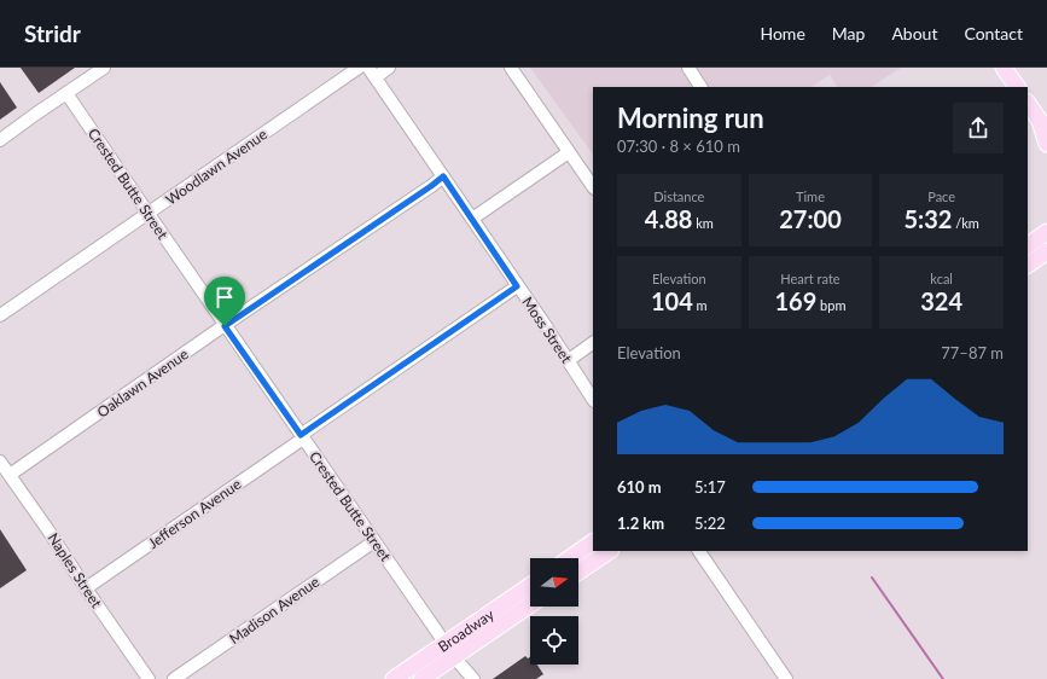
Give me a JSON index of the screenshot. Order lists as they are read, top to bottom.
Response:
{
  "streets": {
    "main road": ["Broadway"],
    "street": [
      "Woodlawn Avenue",
      "Crested Butte Street",
      "Moss Street",
      "Oaklawn Avenue",
      "Jefferson Avenue",
      "Naples Street",
      "Madison Avenue"
    ]
  },
  "crossings": [
    ["Woodlawn Avenue", "Crested Butte Street"],
    ["Crested Butte Street", "Oaklawn Avenue"],
    ["Crested Butte Street", "Jefferson Avenue"],
    ["Crested Butte Street", "Madison Avenue"],
    ["Crested Butte Street", "Broadway"],
    ["Moss Street", "Oaklawn Avenue"],
    ["Moss Street", "Jefferson Avenue"],
    ["Oaklawn Avenue", "Naples Street"],
    ["Jefferson Avenue", "Naples Street"]
  ],
  "north": "right",
  "page": {
    "header": "Stridr",
    "nav": [
      "Home",
      "Map",
      "About",
      "Contact"
    ],
    "heading": ["Morning run", "07:30 · 8 × 610 m"],
    "stats": [
      ["Distance", "4.88 km"],
      ["Time", "27:00"],
      ["Pace", "5:32 /km"],
      ["Elevation", "104 m"],
      ["Heart rate", "169 bpm"],
      ["kcal", "324"]
    ],
    "chart": ["Elevation", "77–87 m"],
    "list": [
      {
        "name": "610 m",
        "note": "5:17"
      },
      {
        "name": "1.2 km",
        "note": "5:22"
      }
    ]
  }
}
